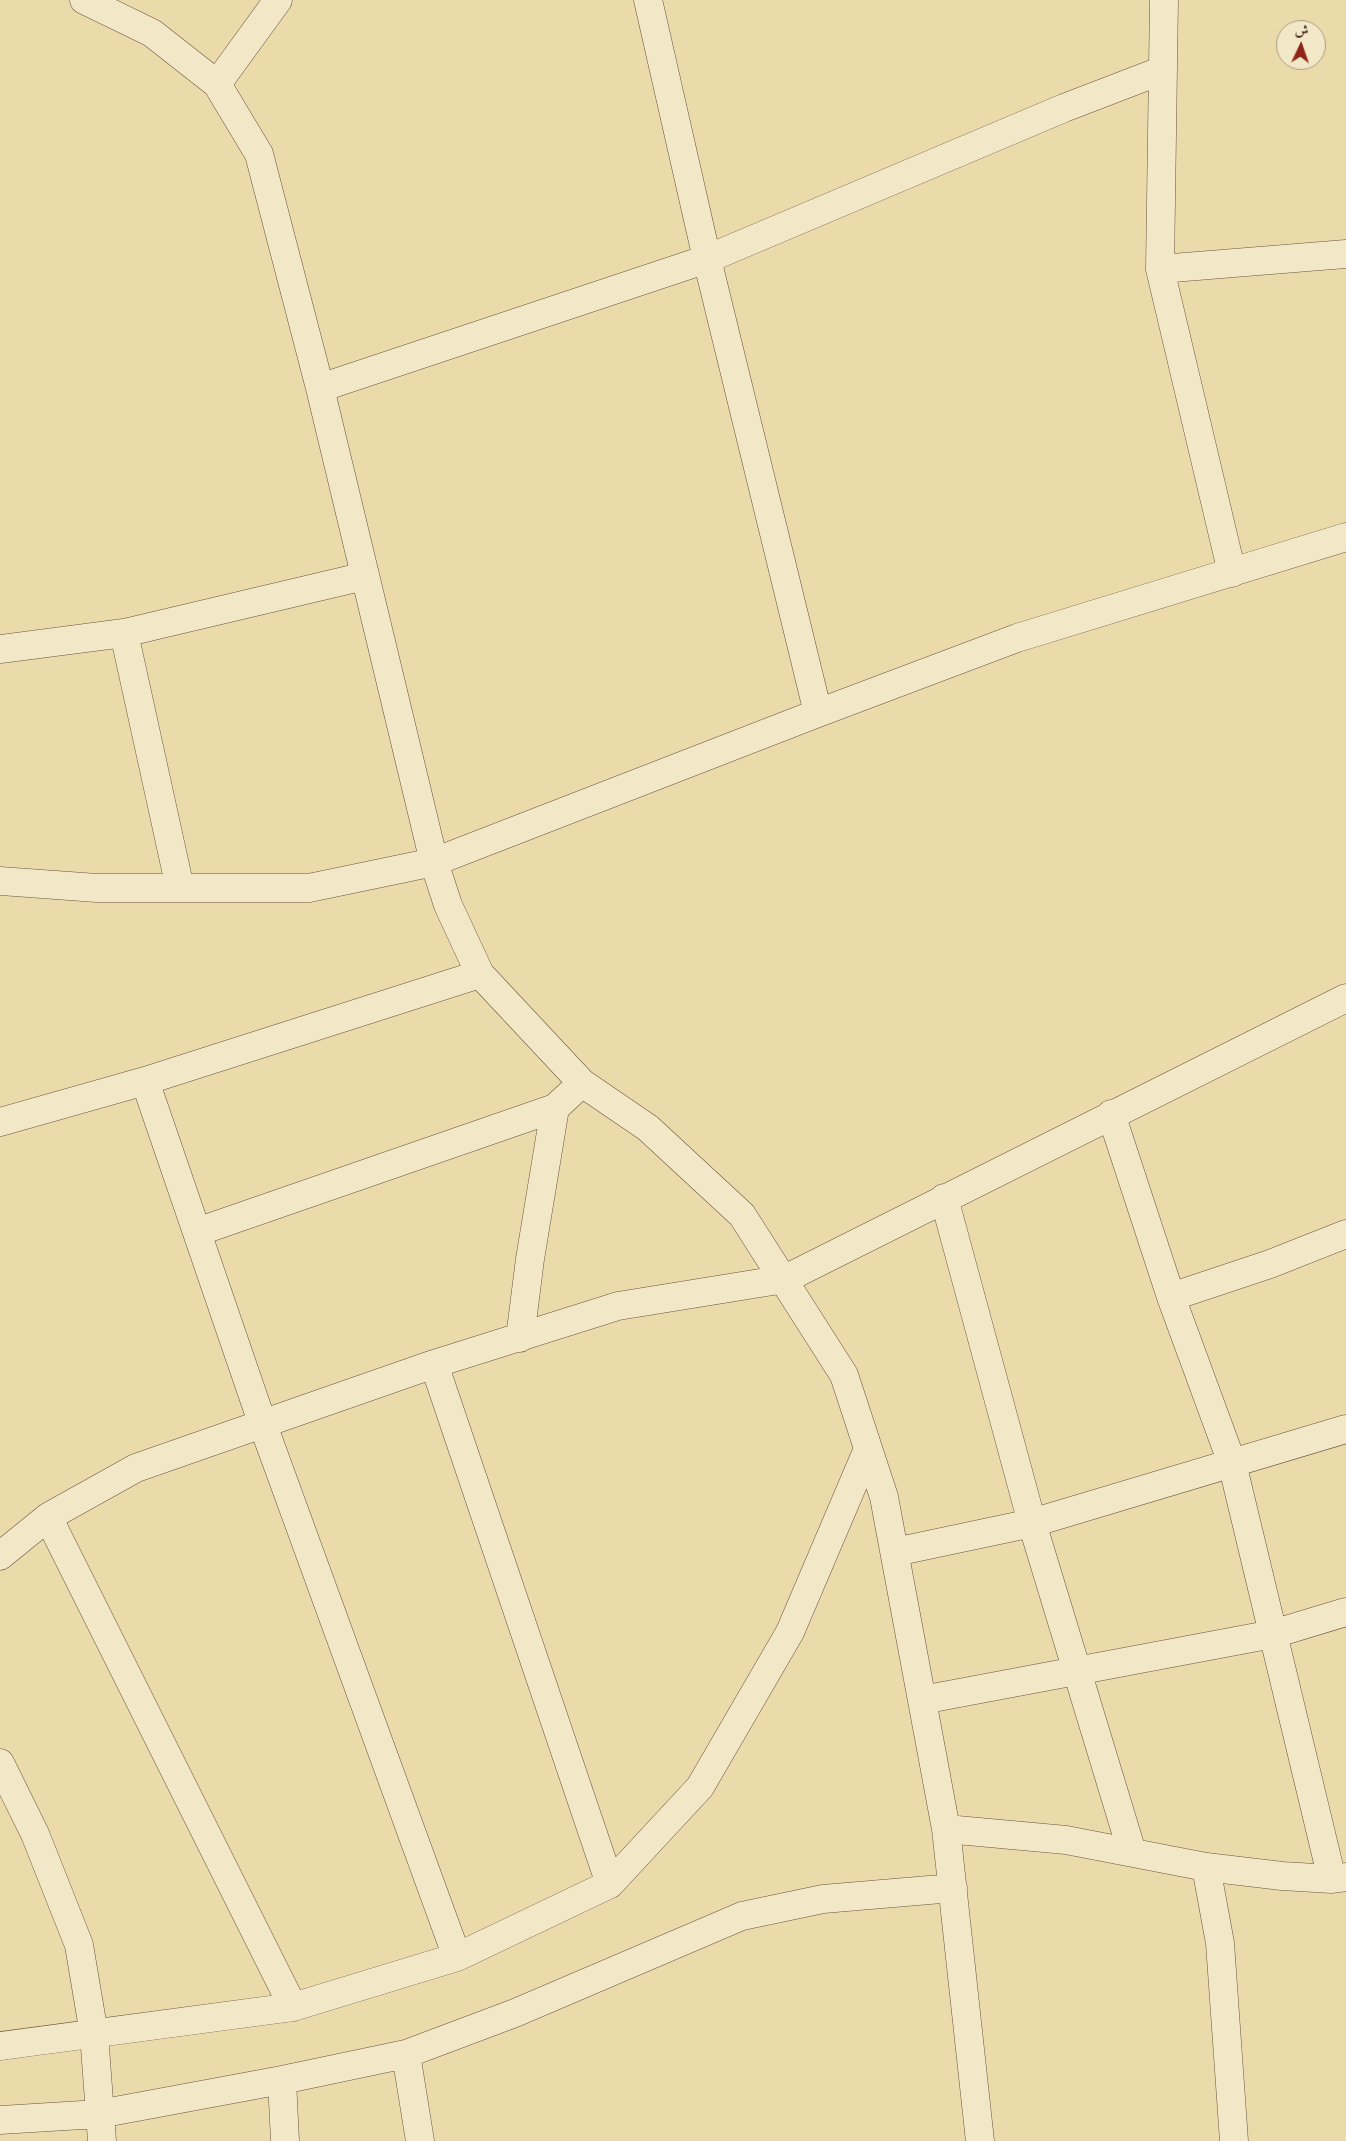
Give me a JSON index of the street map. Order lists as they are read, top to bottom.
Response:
{
  "north": "top"
}
